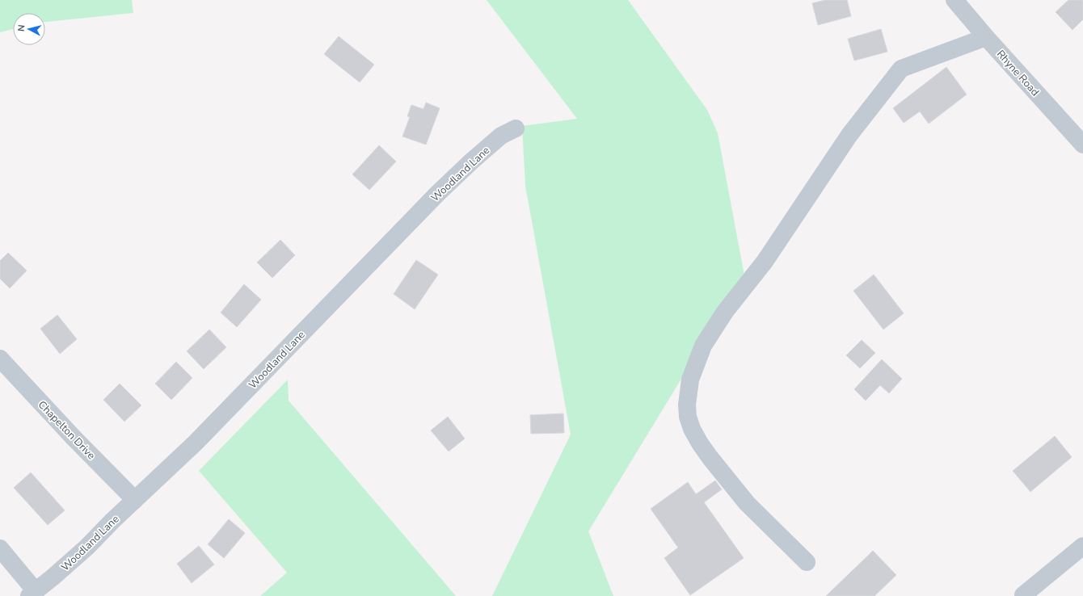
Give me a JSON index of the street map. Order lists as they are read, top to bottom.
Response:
{
  "streets": {
    "street": ["Rhyne Road", "Woodland Lane", "Chapelton Drive"]
  },
  "crossings": [
    ["Woodland Lane", "Chapelton Drive"]
  ],
  "north": "left"
}
